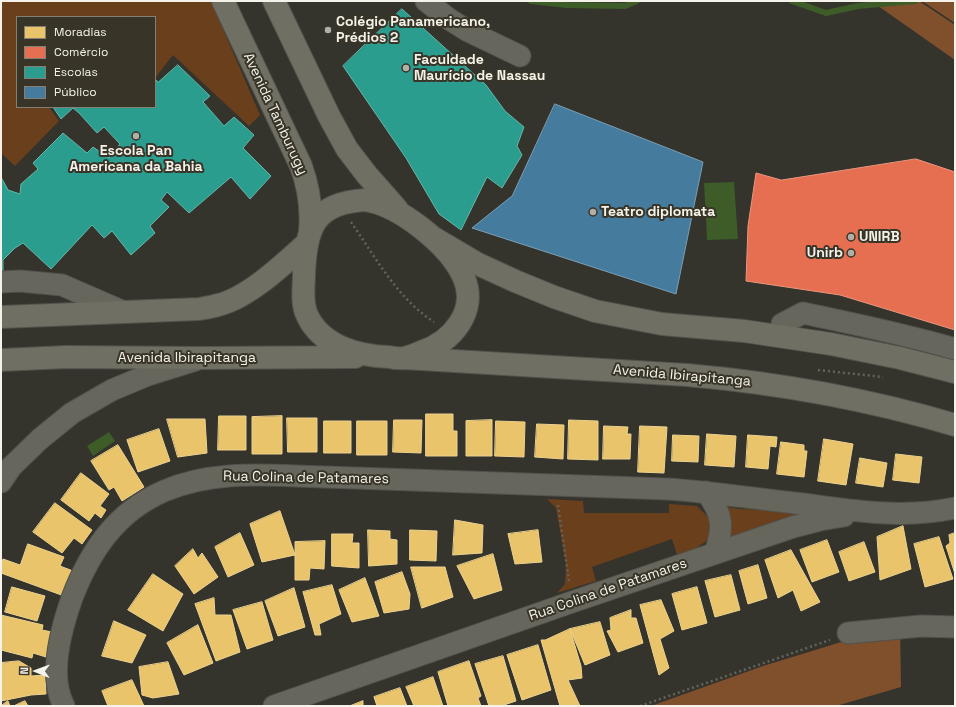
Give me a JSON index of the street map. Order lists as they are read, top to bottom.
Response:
{
  "streets": {
    "main road": ["Avenida Tamburugy", "Avenida Ibirapitanga"],
    "street": ["Rua Colina de Patamares"]
  },
  "crossings": [
    ["Avenida Tamburugy", "Avenida Ibirapitanga"]
  ],
  "places": [
    "Colégio Panamericano, Prédios 2",
    "Faculdade Maurício de Nassau",
    "Escola Pan Americana da Bahia",
    "Teatro diplomata",
    "UNIRB",
    "Unirb"
  ],
  "legend": [
    "Moradias",
    "Comércio",
    "Escolas",
    "Público"
  ],
  "north": "left"
}
